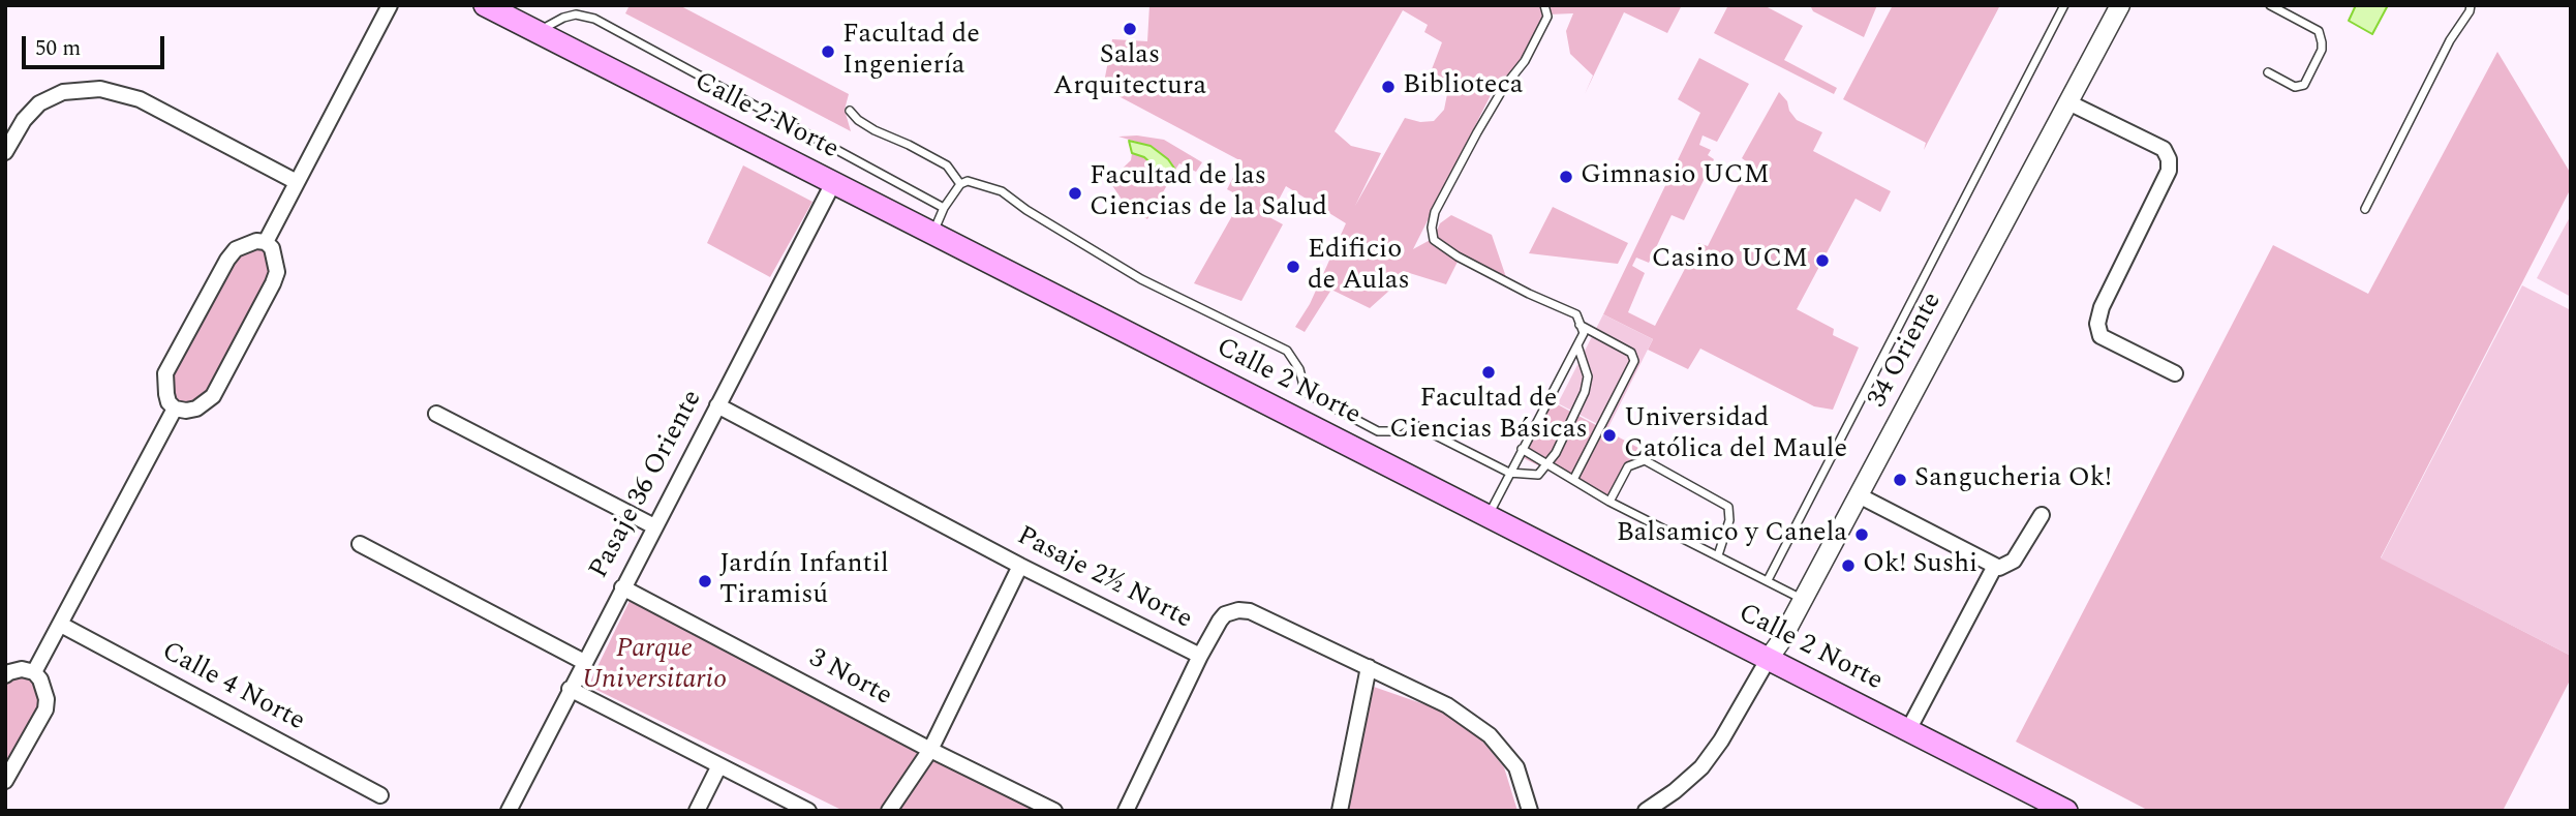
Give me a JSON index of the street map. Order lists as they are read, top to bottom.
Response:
{
  "streets": {
    "main road": ["Calle 2 Norte"],
    "street": [
      "34 Oriente",
      "Pasaje 36 Oriente",
      "Pasaje 2½ Norte",
      "3 Norte",
      "Calle 4 Norte"
    ]
  },
  "crossings": [
    ["Calle 2 Norte", "34 Oriente"],
    ["Calle 2 Norte", "Pasaje 36 Oriente"],
    ["Pasaje 36 Oriente", "Pasaje 2½ Norte"],
    ["Pasaje 36 Oriente", "3 Norte"]
  ],
  "parks": ["Parque Universitario"],
  "places": [
    "Salas Arquitectura",
    "Facultad de Ingeniería",
    "Biblioteca",
    "Gimnasio UCM",
    "Facultad de las Ciencias de la Salud",
    "Casino UCM",
    "Edificio de Aulas",
    "Facultad de Ciencias Básicas",
    "Universidad Católica del Maule",
    "Sangucheria Ok!",
    "Balsamico y Canela",
    "Ok! Sushi",
    "Jardín Infantil Tiramisú"
  ],
  "scale_bar": "50 m"
}
